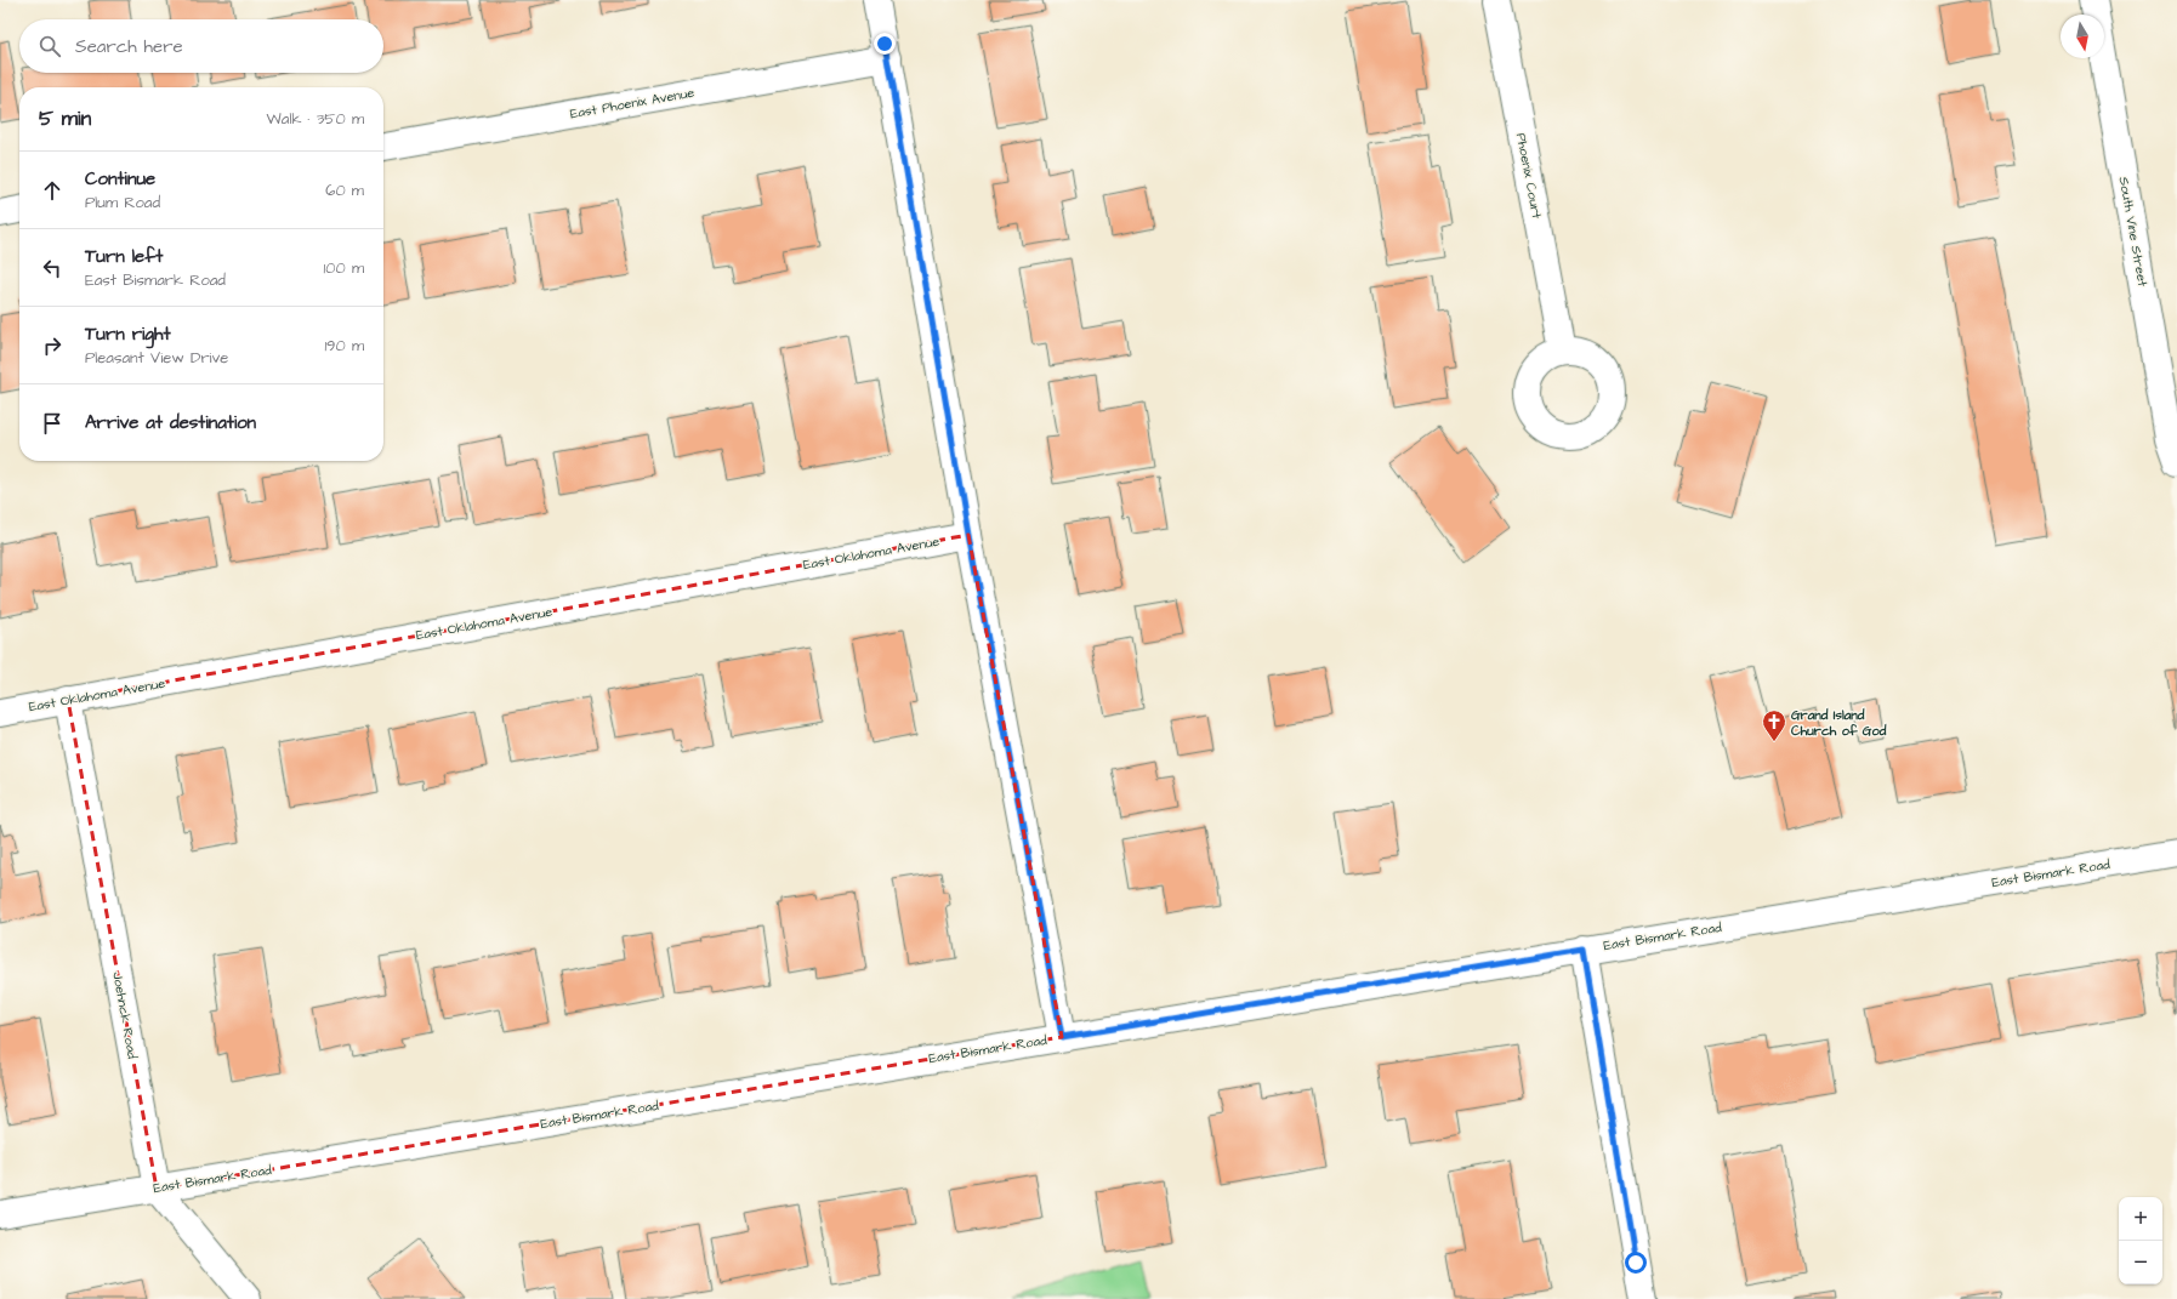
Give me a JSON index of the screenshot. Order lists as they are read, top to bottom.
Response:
{
  "streets": {
    "street": [
      "East Phoenix Avenue",
      "Phoenix Court",
      "South Vine Street",
      "East Oklahoma Avenue",
      "East Bismark Road",
      "Joehnck Road"
    ]
  },
  "crossings": [
    ["East Oklahoma Avenue", "Joehnck Road"],
    ["East Bismark Road", "Joehnck Road"]
  ],
  "places": {
    "church": ["Grand Island Church of God"]
  },
  "north": "bottom",
  "page": {
    "search": "Search here",
    "heading": ["5 min", "Walk · 350 m"],
    "list": [
      ["Continue", "Plum Road", "60 m"],
      ["Turn left", "East Bismark Road", "100 m"],
      ["Turn right", "Pleasant View Drive", "190 m"],
      "Arrive at destination"
    ],
    "map_buttons": ["+", "−"]
  }
}
